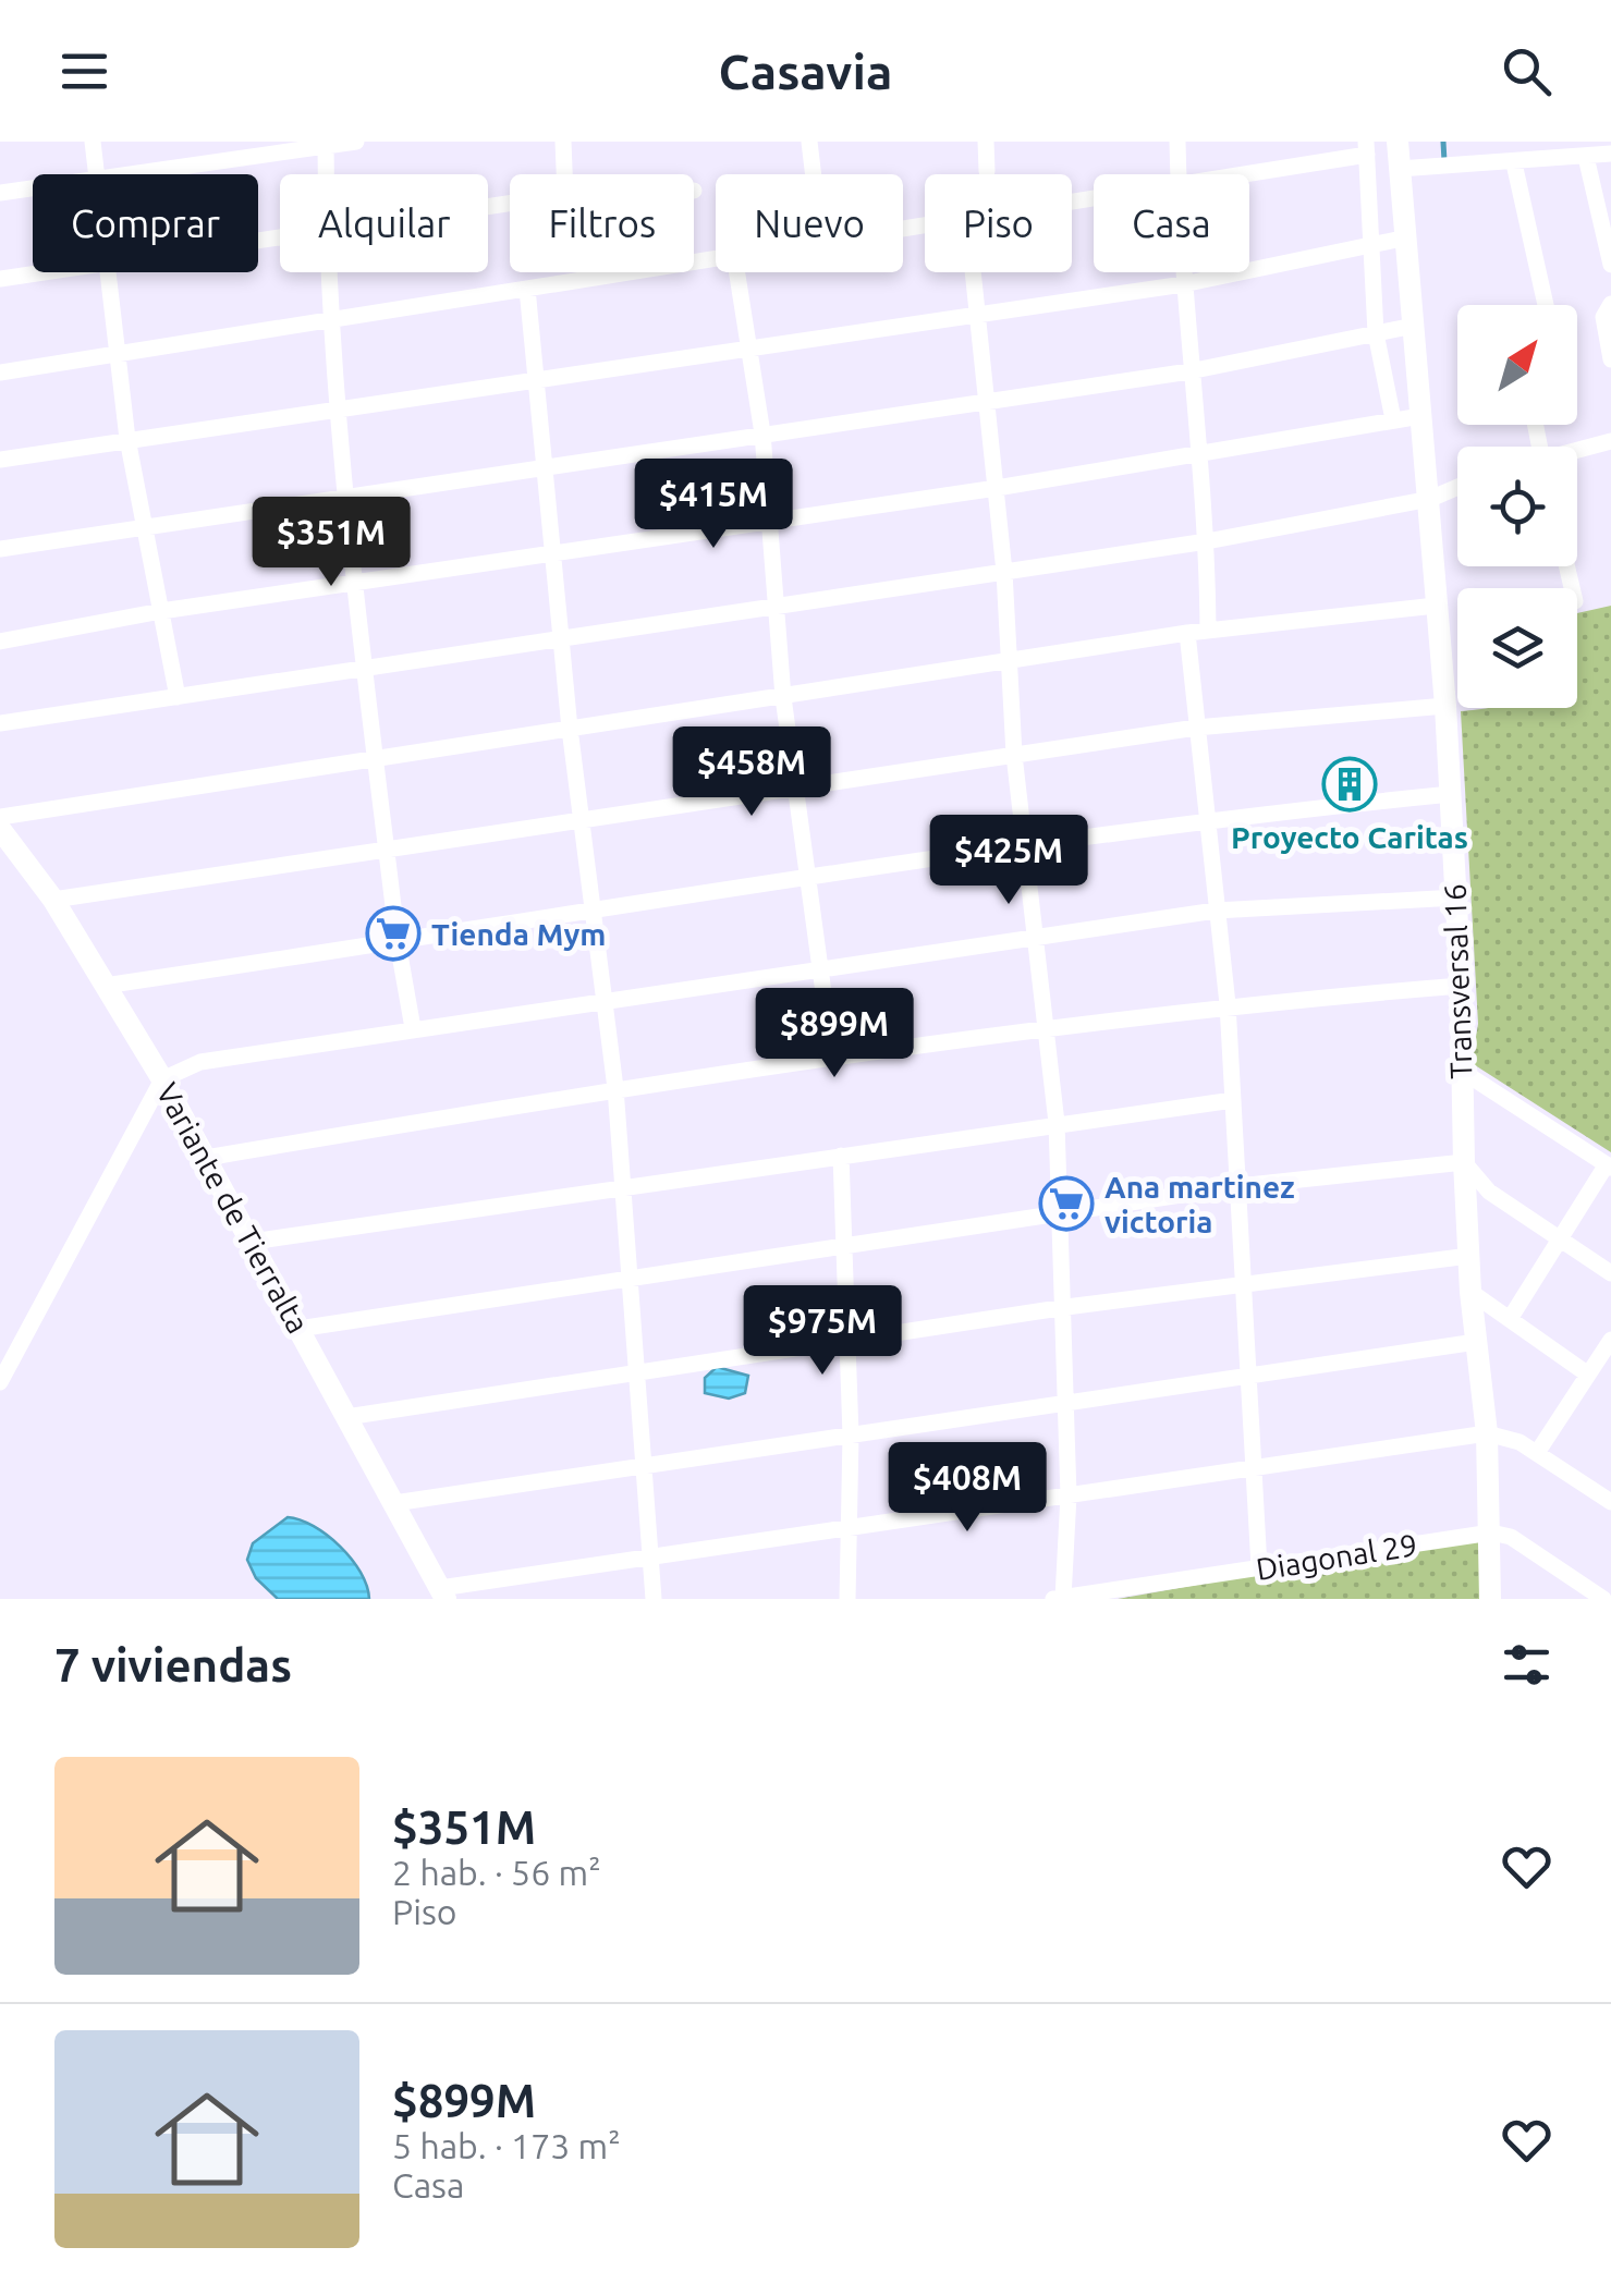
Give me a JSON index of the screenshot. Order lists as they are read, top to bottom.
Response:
{
  "streets": {
    "main road": ["Transversal 16", "Variante de Tierralta"],
    "street": ["Diagonal 29"]
  },
  "crossings": [
    ["Transversal 16", "Diagonal 29"]
  ],
  "places": {
    "building": ["Proyecto Caritas"],
    "supermarket": ["Tienda Mym", "Ana martinez victoria"]
  },
  "north": "top right",
  "page": {
    "header": "Casavia",
    "chip": [
      "Comprar",
      "Alquilar",
      "Filtros",
      "Nuevo",
      "Piso",
      "Casa"
    ],
    "price": [
      "$415M",
      "$351M",
      "$458M",
      "$425M",
      "$899M",
      "$975M",
      "$408M"
    ],
    "heading": "7 viviendas",
    "list": [
      {
        "name": "$351M",
        "note": "2 hab. · 56 m² · Piso"
      },
      {
        "name": "$899M",
        "note": "5 hab. · 173 m² · Casa"
      }
    ]
  }
}
